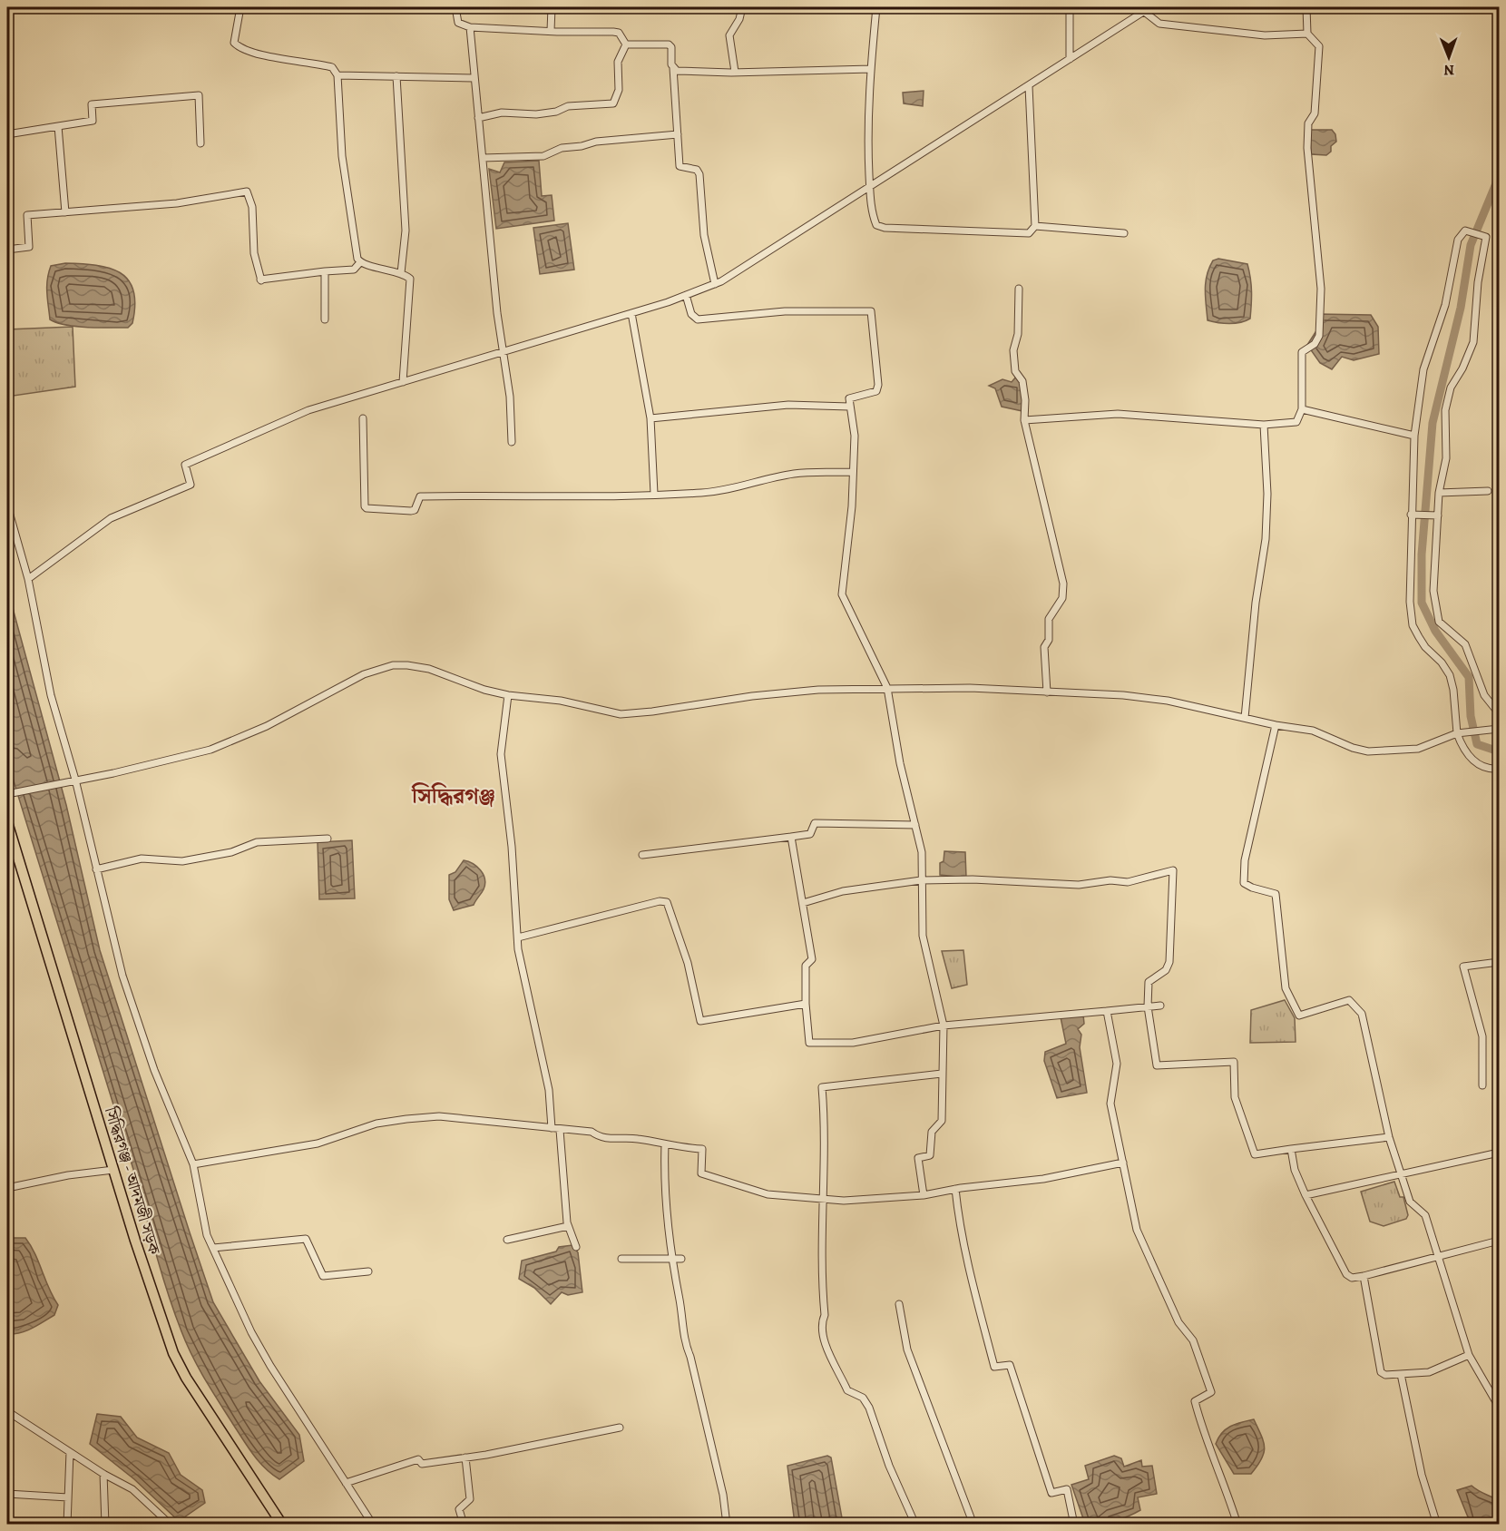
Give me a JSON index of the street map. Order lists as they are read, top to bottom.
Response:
{
  "streets": {
    "main road": ["সিদ্ধিরগঞ্জ - আদমজী সড়ক"]
  },
  "districts": ["সিদ্ধিরগঞ্জ"],
  "north": "bottom"
}
